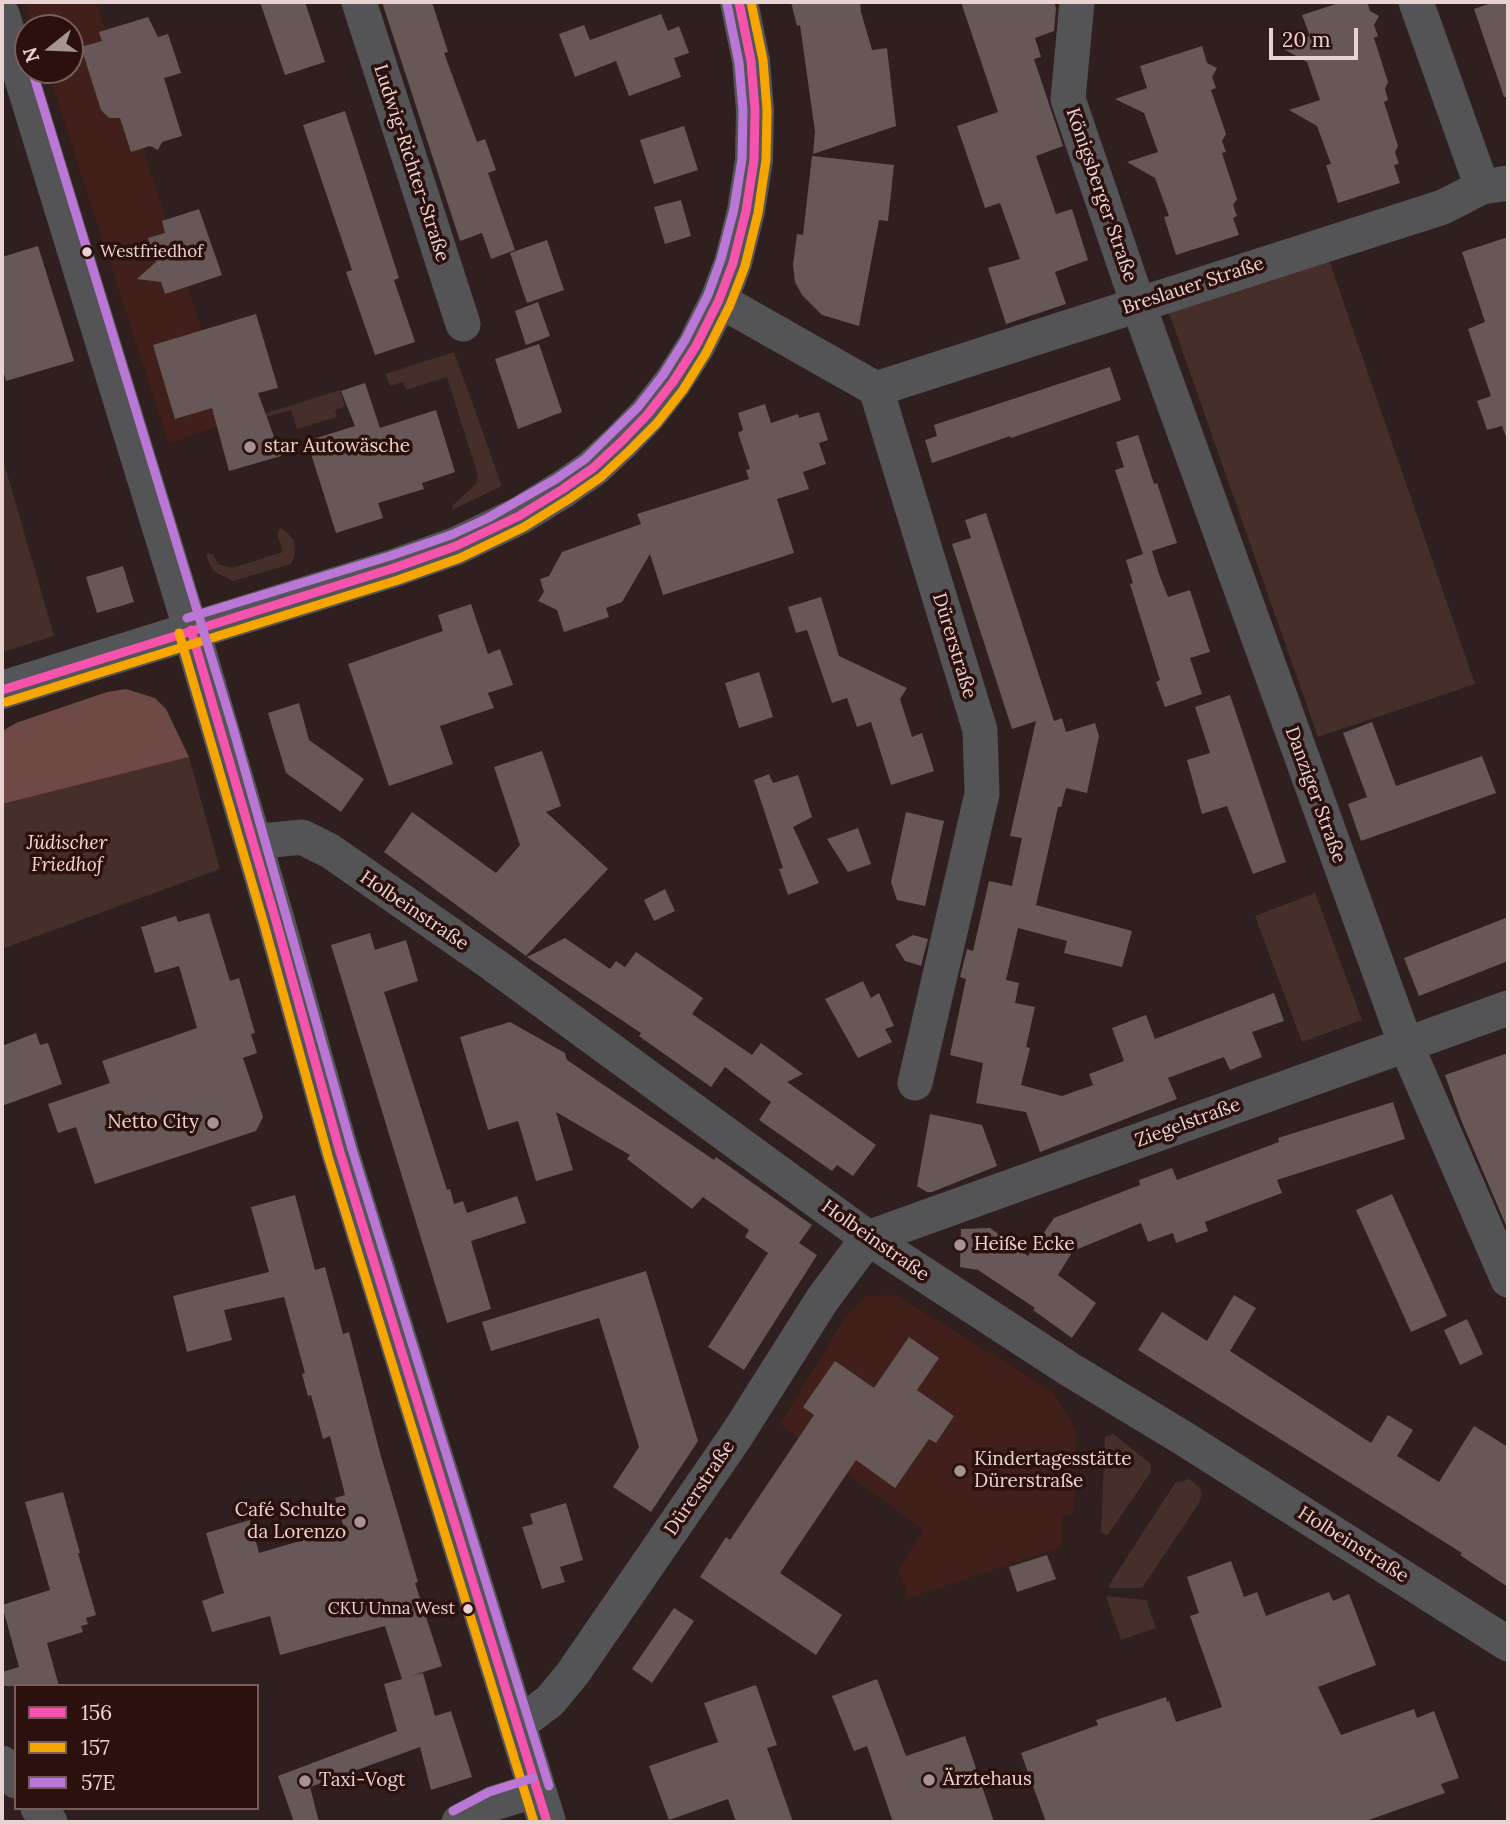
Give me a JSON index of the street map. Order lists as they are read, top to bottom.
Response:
{
  "streets": {
    "street": [
      "Ludwig-Richter-Straße",
      "Königsberger Straße",
      "Breslauer Straße",
      "Dürerstraße",
      "Danziger Straße",
      "Holbeinstraße",
      "Ziegelstraße"
    ]
  },
  "crossings": [
    ["Königsberger Straße", "Breslauer Straße"],
    ["Königsberger Straße", "Danziger Straße"],
    ["Breslauer Straße", "Dürerstraße"],
    ["Breslauer Straße", "Danziger Straße"],
    ["Dürerstraße", "Holbeinstraße"],
    ["Dürerstraße", "Ziegelstraße"],
    ["Danziger Straße", "Ziegelstraße"],
    ["Holbeinstraße", "Ziegelstraße"]
  ],
  "parks": ["Jüdischer Friedhof"],
  "places": [
    "Westfriedhof",
    "star Autowäsche",
    "Netto City",
    "Heiße Ecke",
    "Kindertagesstätte Dürerstraße",
    "Café Schulte da Lorenzo",
    "CKU Unna West",
    "Ärztehaus",
    "Taxi-Vogt"
  ],
  "lines": ["transit line 156", "transit line 157", "transit line 57E"],
  "legend": ["156", "157", "57E"],
  "scale_bar": "20 m",
  "north": "left"
}
